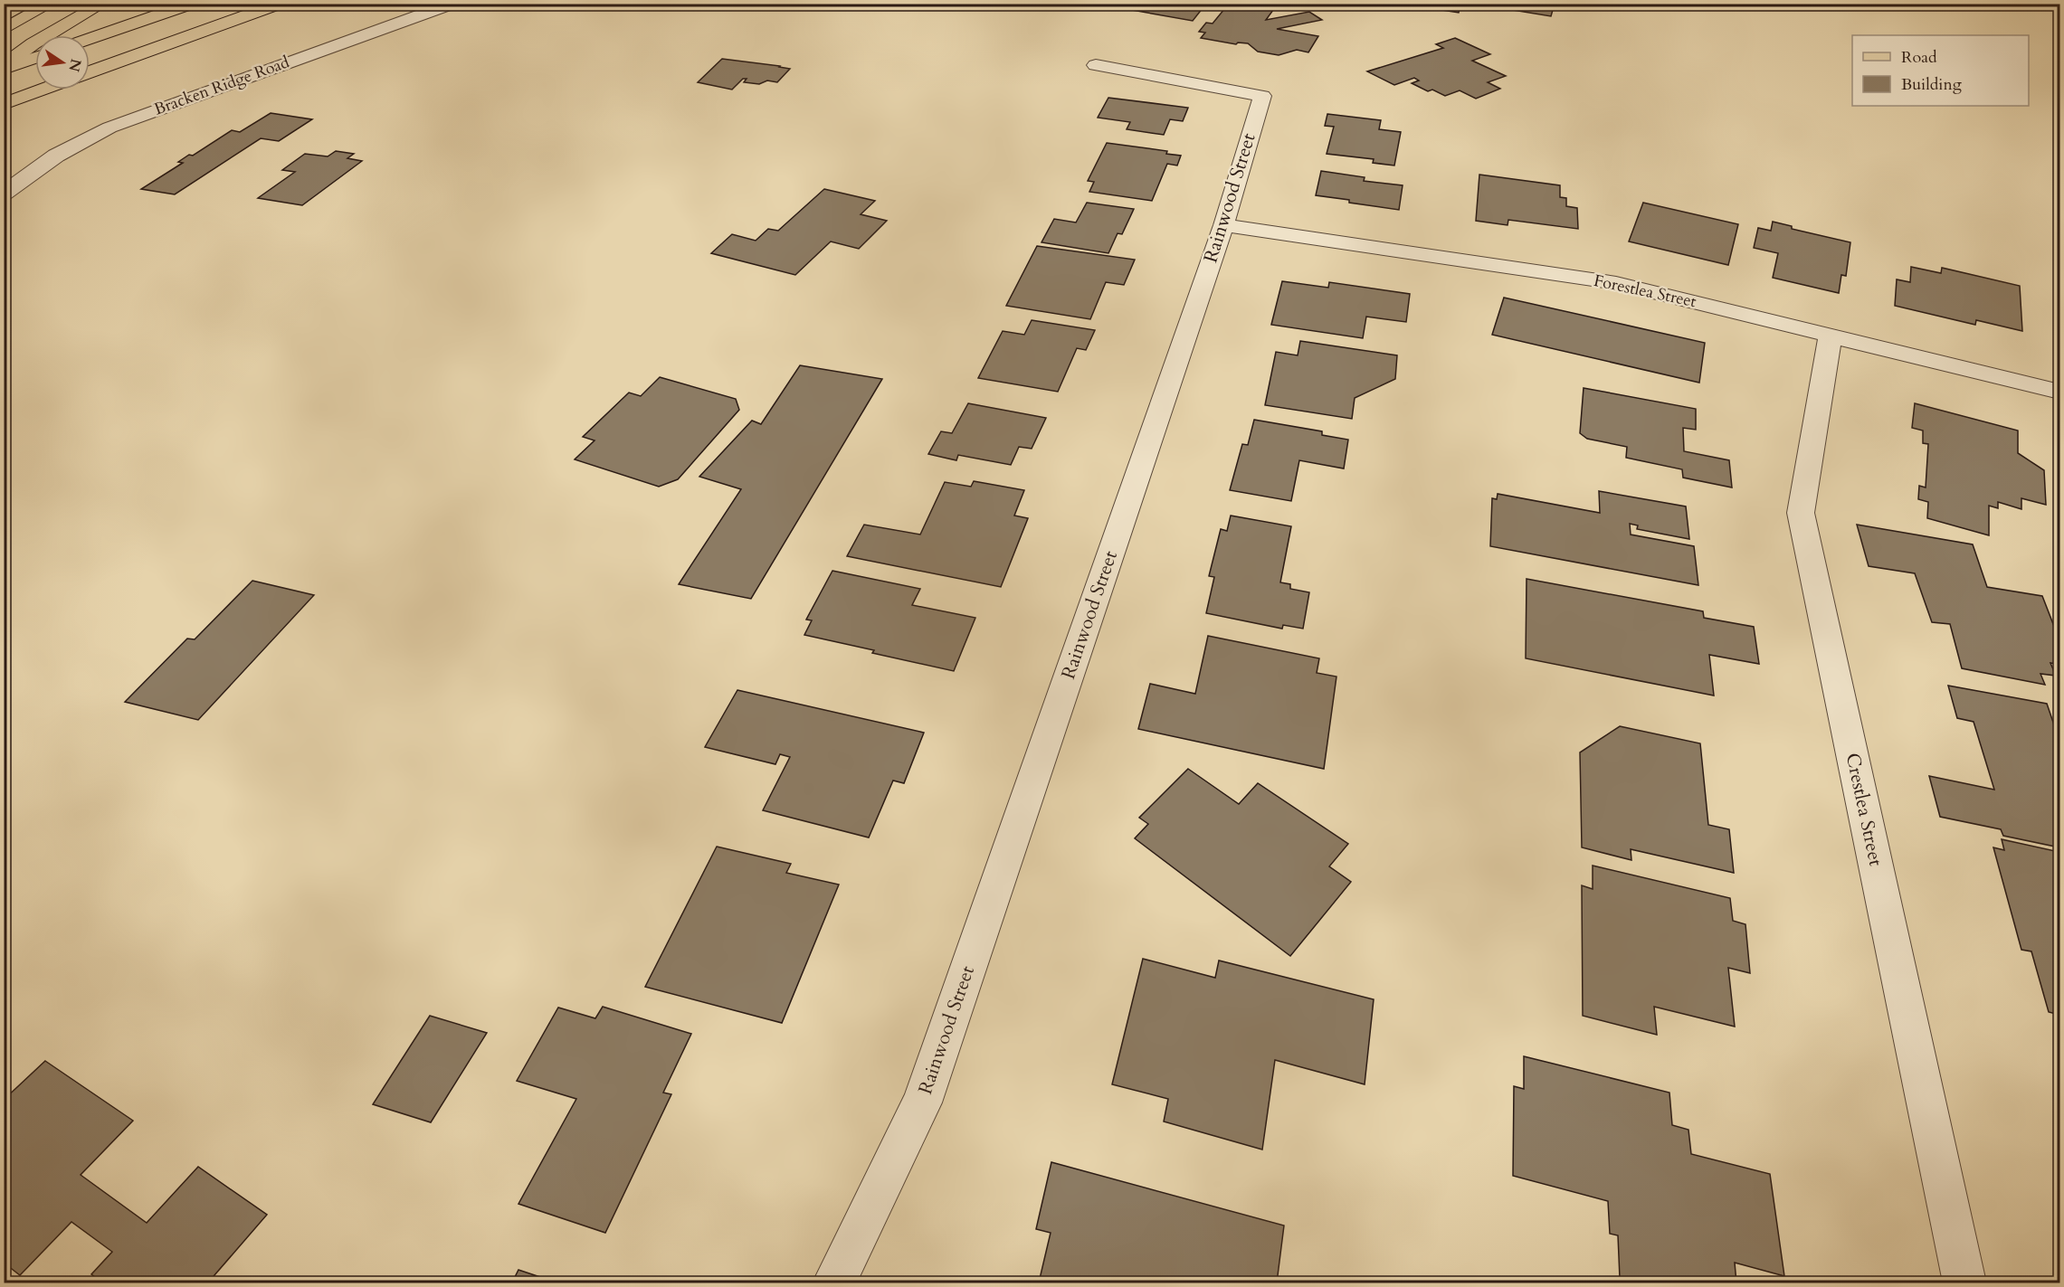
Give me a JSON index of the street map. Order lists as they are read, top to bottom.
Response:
{
  "streets": {
    "street": [
      "Bracken Ridge Road",
      "Rainwood Street",
      "Forestlea Street",
      "Crestlea Street"
    ]
  },
  "crossings": [
    ["Rainwood Street", "Forestlea Street"],
    ["Forestlea Street", "Crestlea Street"]
  ],
  "legend": ["Road", "Building"],
  "north": "right"
}
